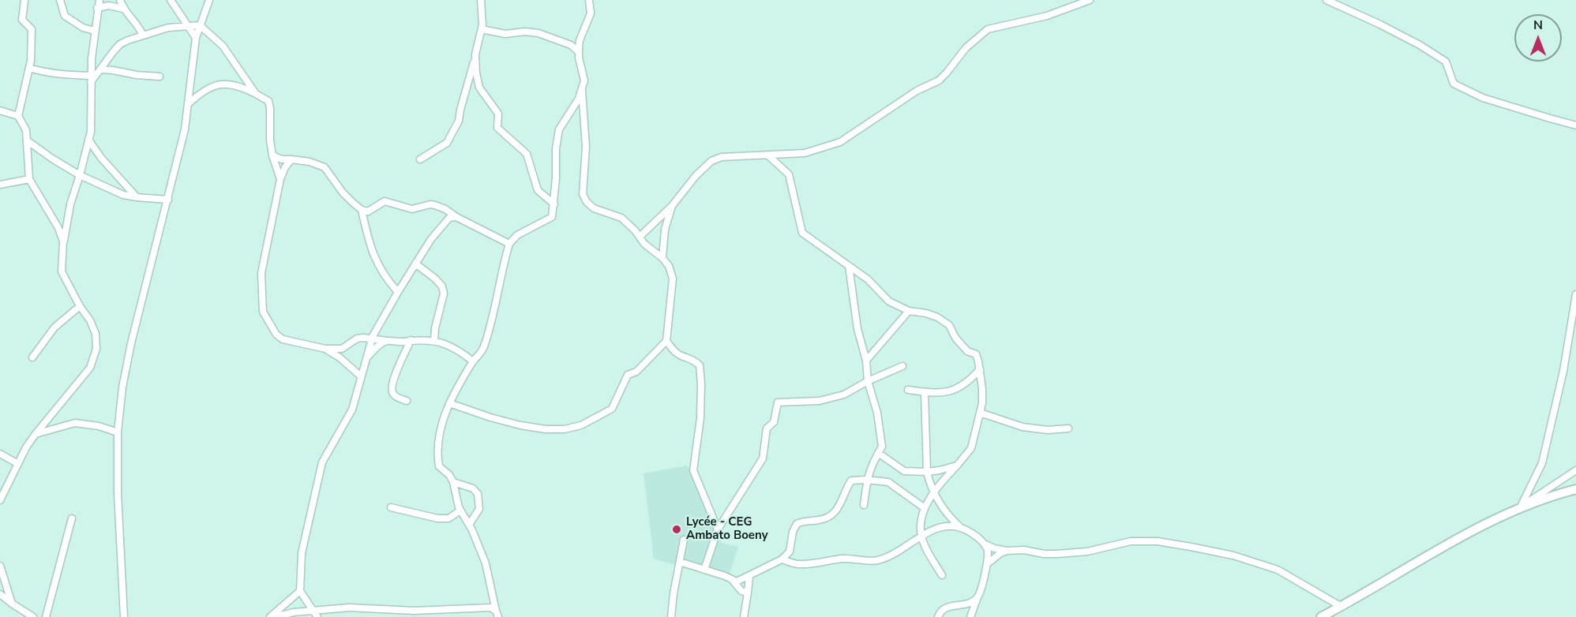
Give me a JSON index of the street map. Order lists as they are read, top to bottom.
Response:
{
  "places": ["Lycée - CEG Ambato Boeny"],
  "north": "top"
}
